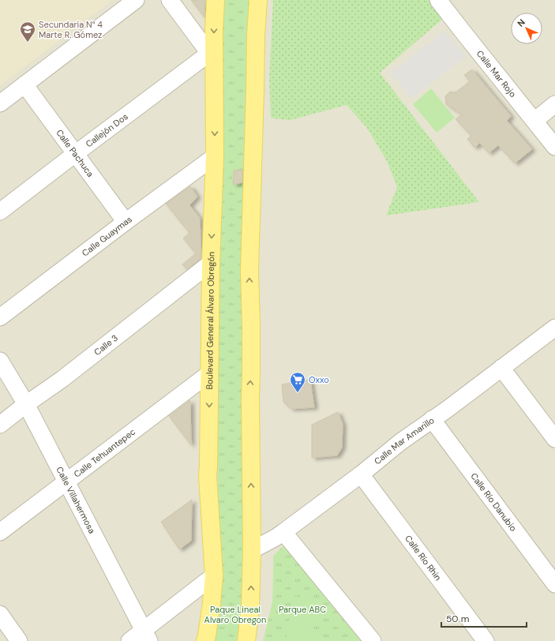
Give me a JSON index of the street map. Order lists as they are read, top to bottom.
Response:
{
  "streets": {
    "main road": ["Boulevard General Álvaro Obregón"],
    "street": [
      "Calle Mar Rojo",
      "Callejón Dos",
      "Calle Pachuca",
      "Calle Guaymas",
      "Calle 3",
      "Calle Mar Amarillo",
      "Calle Tehuantepec",
      "Calle Villahermosa",
      "Calle Río Danubio",
      "Calle Río Rhin"
    ]
  },
  "crossings": [
    ["Callejón Dos", "Calle Pachuca"],
    ["Callejón Dos", "Boulevard General Álvaro Obregón"],
    ["Calle Pachuca", "Calle Guaymas"],
    ["Calle Guaymas", "Boulevard General Álvaro Obregón"],
    ["Boulevard General Álvaro Obregón", "Calle 3"],
    ["Boulevard General Álvaro Obregón", "Calle Tehuantepec"],
    ["Calle 3", "Calle Villahermosa"],
    ["Calle Mar Amarillo", "Calle Río Danubio"],
    ["Calle Mar Amarillo", "Calle Río Rhin"],
    ["Calle Tehuantepec", "Calle Villahermosa"]
  ],
  "parks": ["Paque Lineal Alvaro Obregon", "Parque ABC"],
  "places": {
    "school or university": ["Secundaria N° 4 Marte R. Gómez"],
    "supermarket": ["Oxxo"]
  },
  "scale_bar": "50 m",
  "north": "top left"
}
